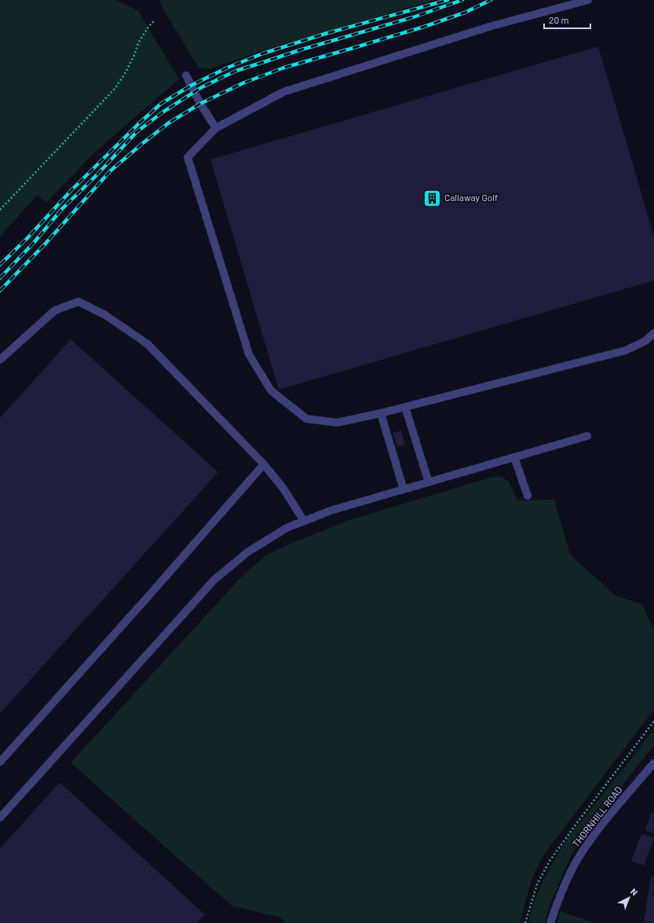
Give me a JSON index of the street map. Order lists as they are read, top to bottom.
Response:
{
  "streets": {
    "street": ["THORNHILL ROAD"]
  },
  "places": {
    "building": ["Callaway Golf"]
  },
  "scale_bar": "20 m",
  "north": "top right"
}
